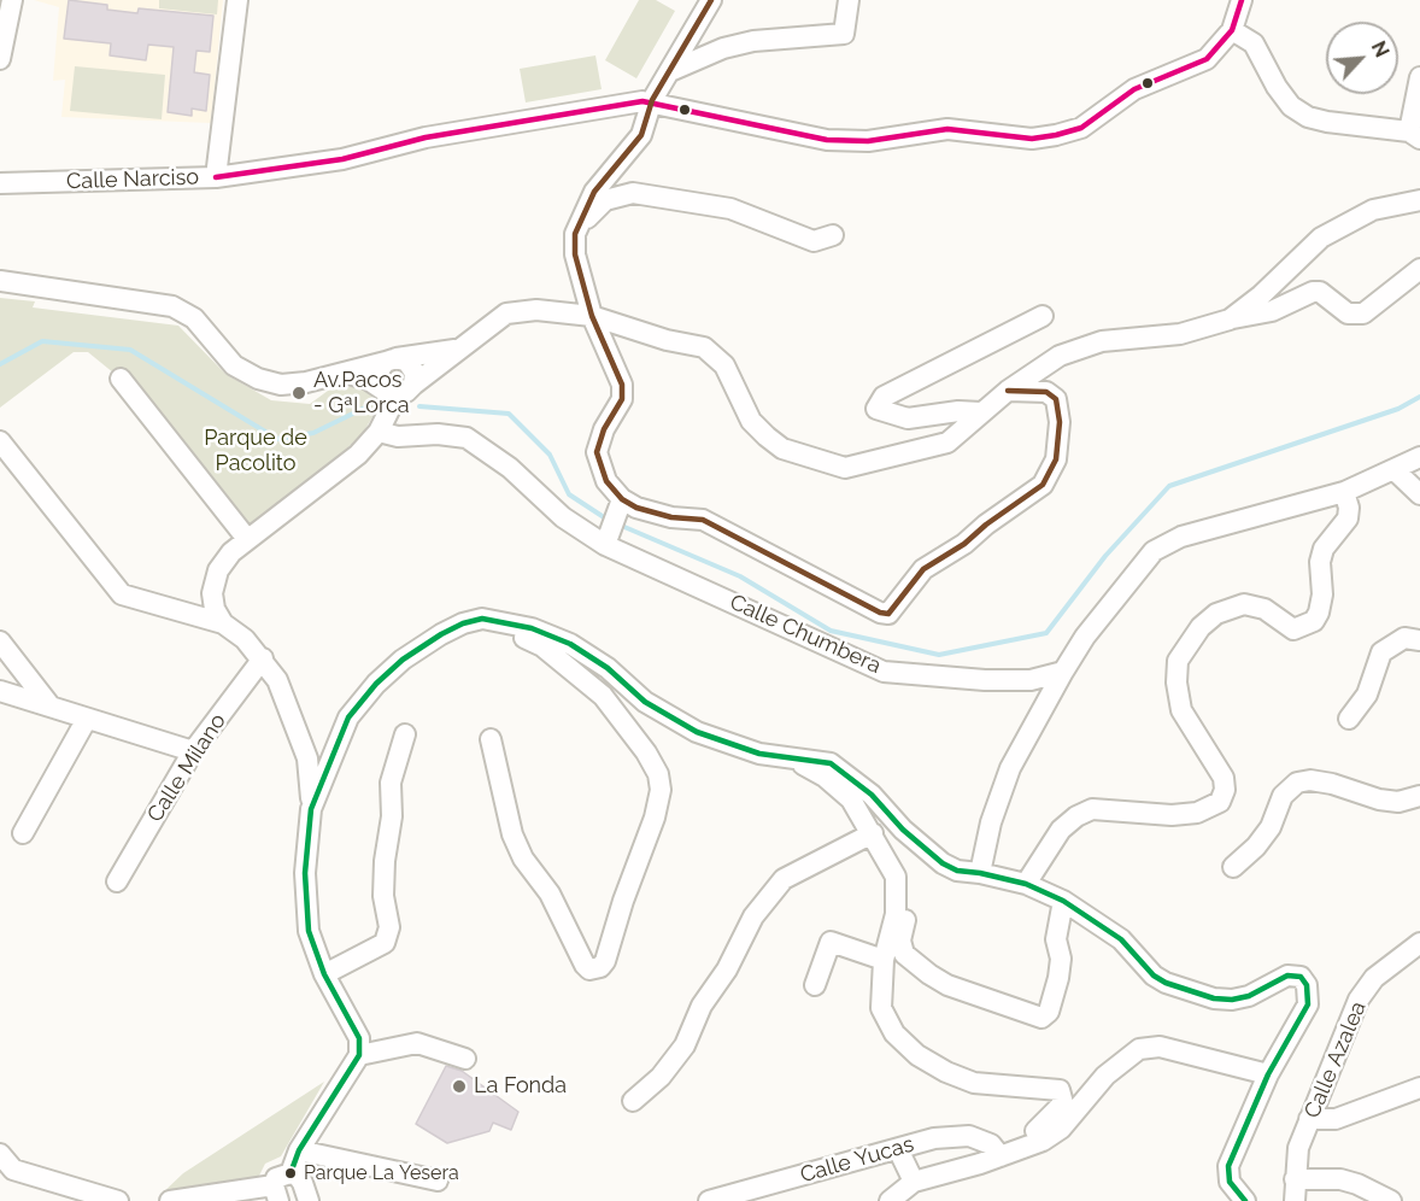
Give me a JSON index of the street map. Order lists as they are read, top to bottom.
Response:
{
  "streets": {
    "street": [
      "Calle Narciso",
      "Calle Chumbera",
      "Calle Milano",
      "Calle Azalea",
      "Calle Yucas"
    ]
  },
  "parks": ["Parque de Pacolito"],
  "places": ["Av.Pacos - GªLorca", "La Fonda", "Parque La Yesera"],
  "north": "top right"
}
